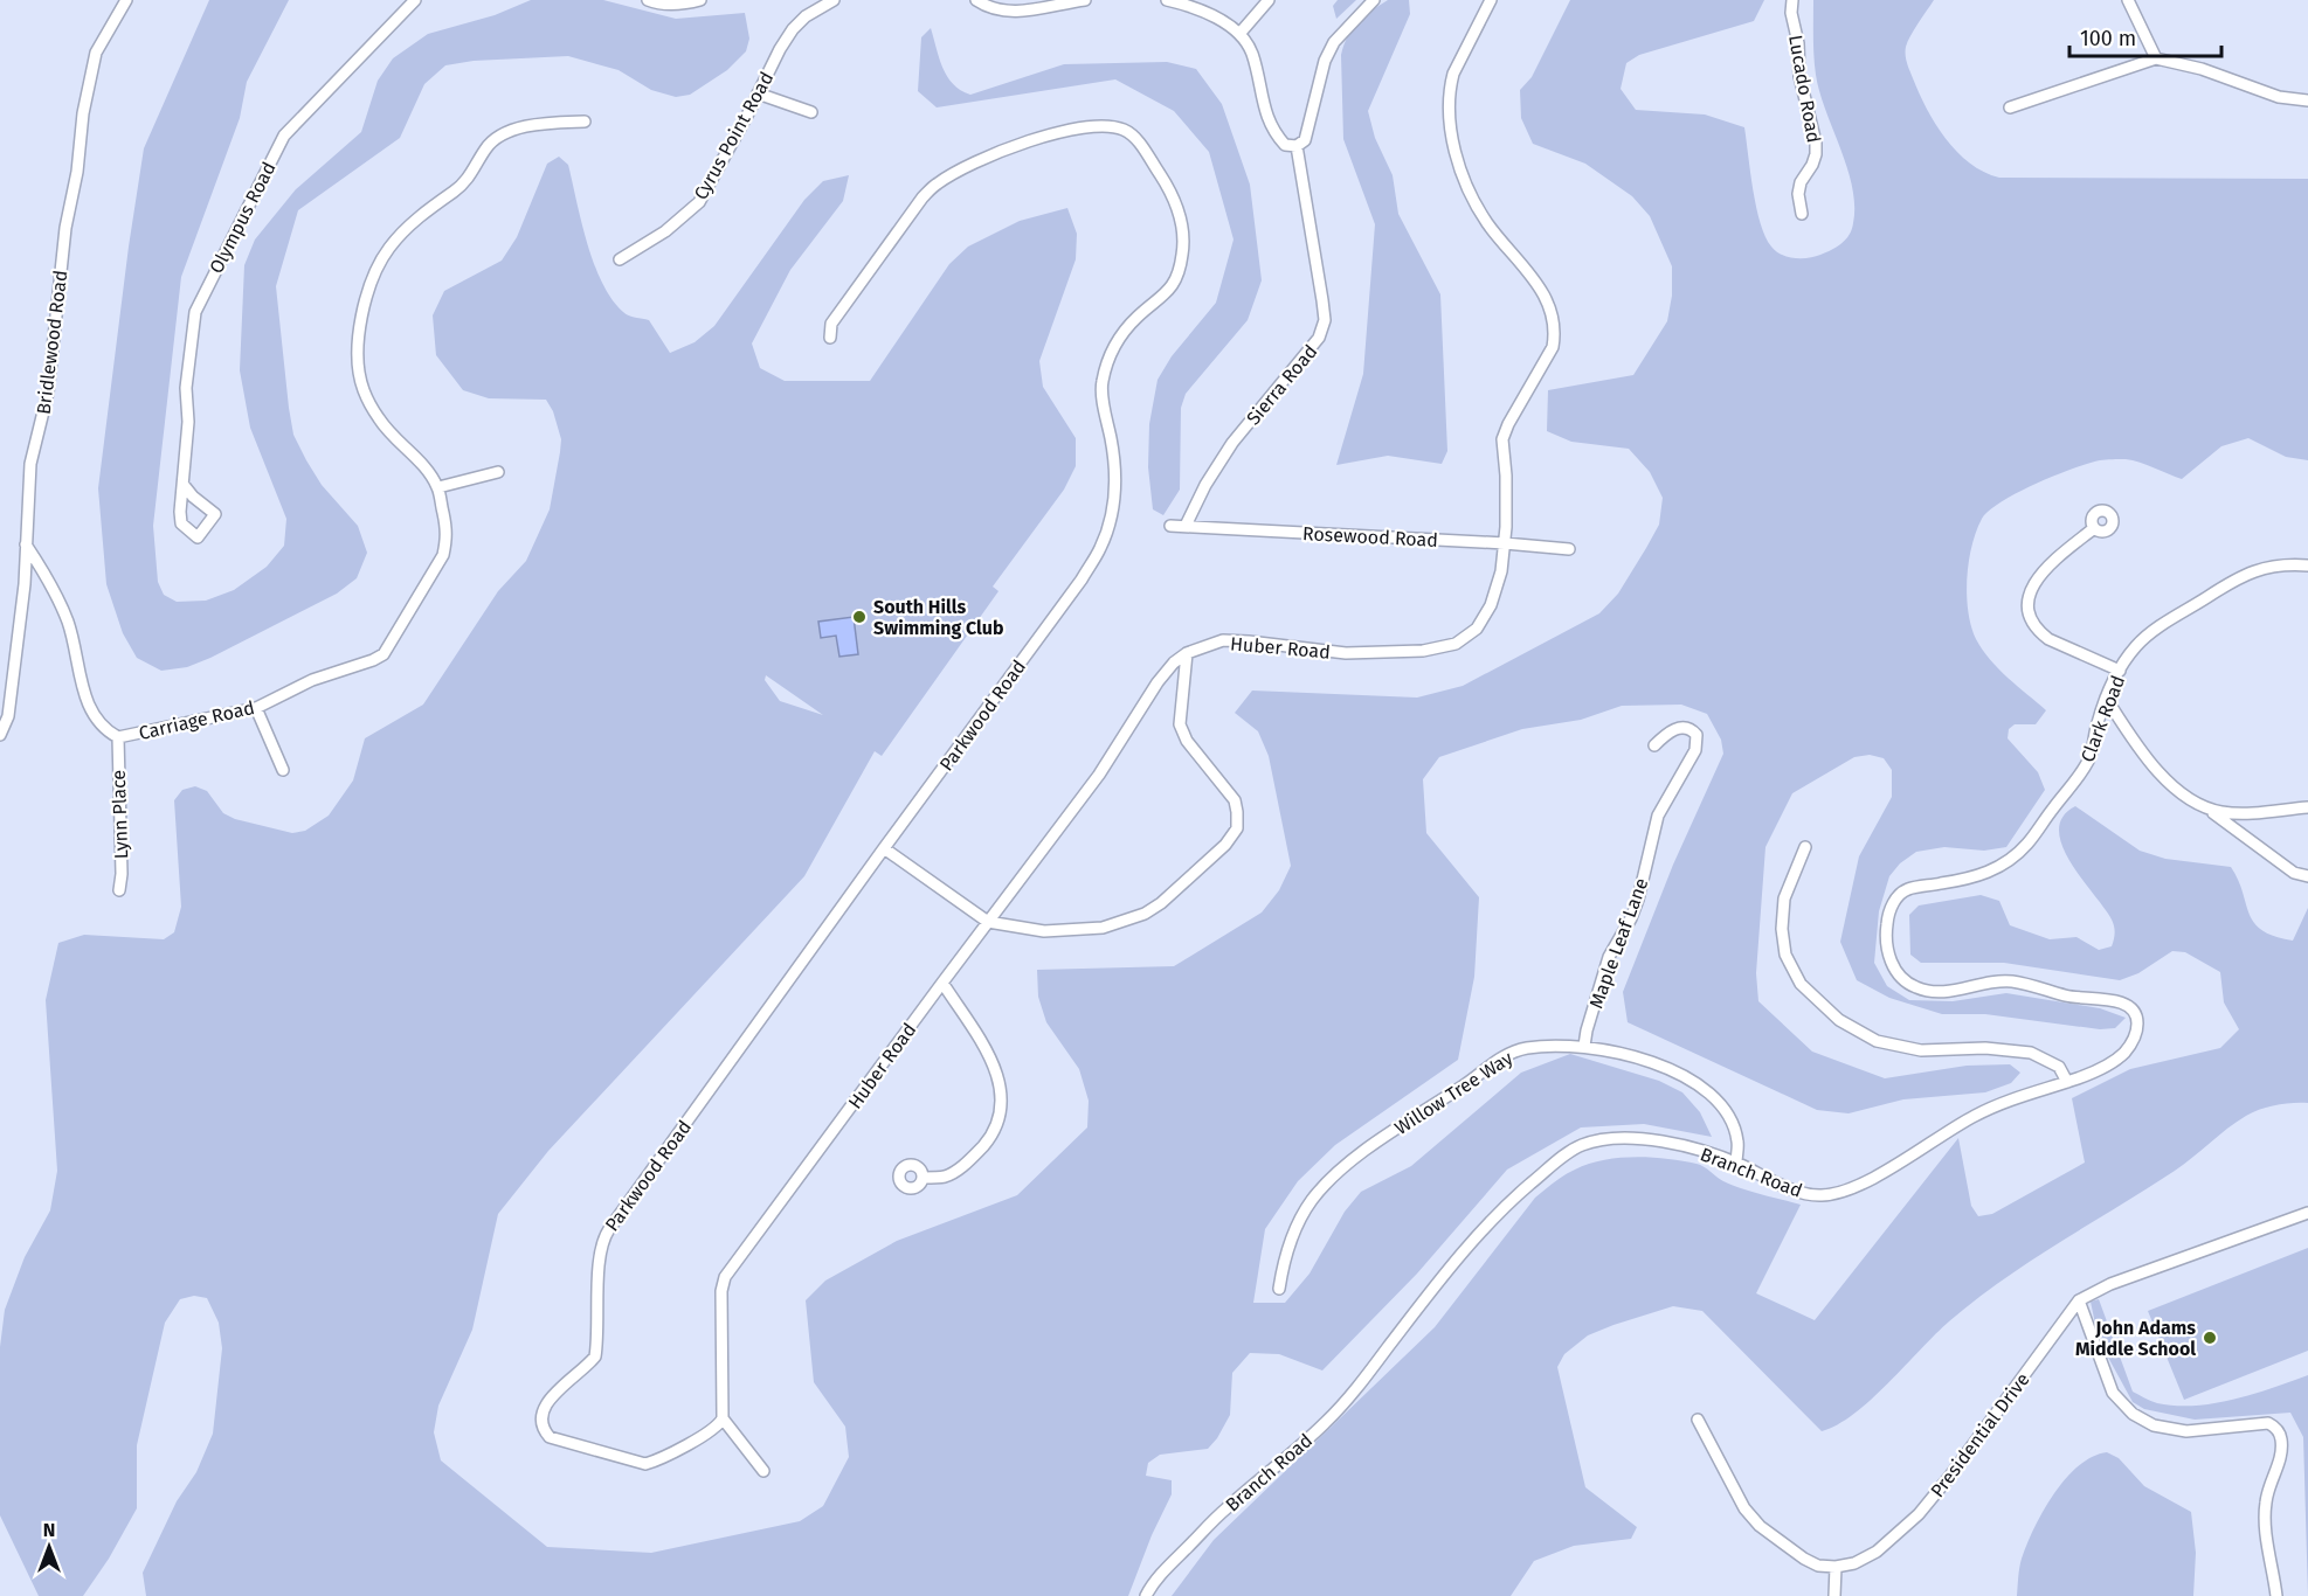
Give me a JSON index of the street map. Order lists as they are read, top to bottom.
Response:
{
  "streets": {
    "street": [
      "Lucado Road",
      "Cyrus Point Road",
      "Olympus Road",
      "Bridlewood Road",
      "Sierra Road",
      "Rosewood Road",
      "Huber Road",
      "Parkwood Road",
      "Clark Road",
      "Carriage Road",
      "Lynn Place",
      "Maple Leaf Lane",
      "Willow Tree Way",
      "Branch Road",
      "Presidential Drive"
    ]
  },
  "crossings": [
    ["Bridlewood Road", "Carriage Road"],
    ["Sierra Road", "Rosewood Road"],
    ["Rosewood Road", "Huber Road"],
    ["Huber Road", "Parkwood Road"],
    ["Clark Road", "Branch Road"],
    ["Carriage Road", "Lynn Place"],
    ["Maple Leaf Lane", "Willow Tree Way"],
    ["Willow Tree Way", "Branch Road"]
  ],
  "places": ["South Hills Swimming Club", "John Adams Middle School"],
  "scale_bar": "100 m",
  "north": "top"
}
